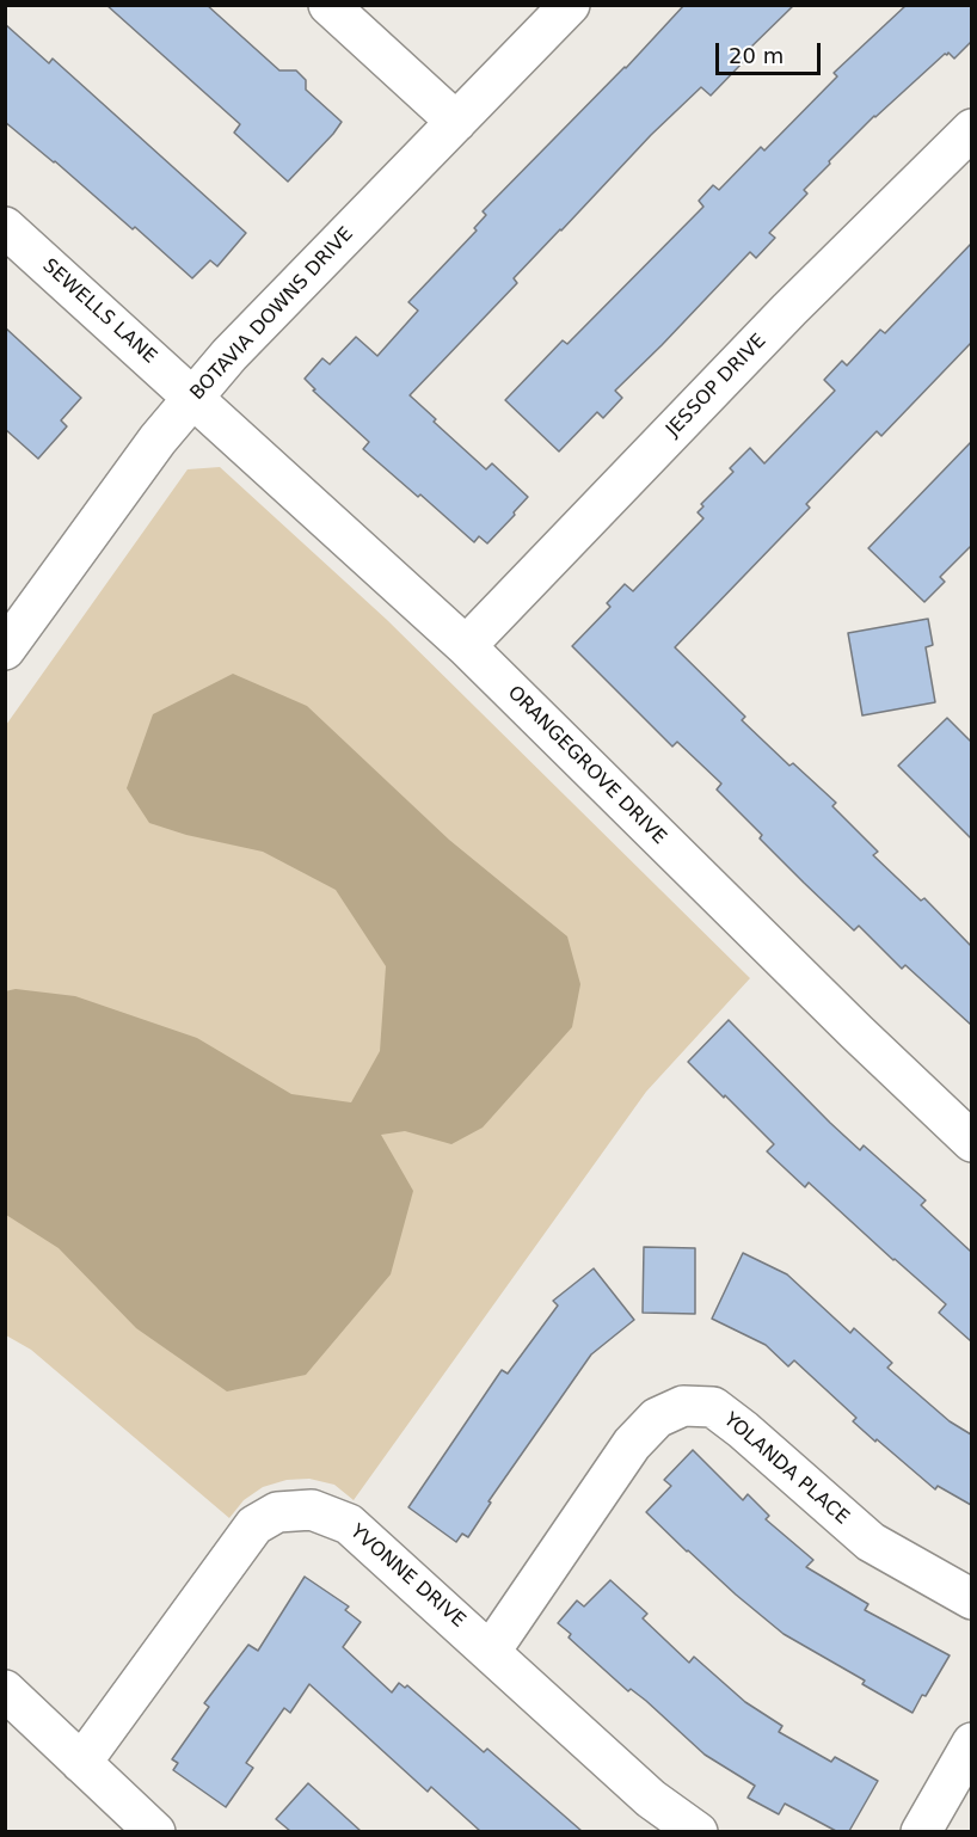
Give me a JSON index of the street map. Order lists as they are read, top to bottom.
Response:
{
  "streets": {
    "street": [
      "SEWELLS LANE",
      "BOTAVIA DOWNS DRIVE",
      "JESSOP DRIVE",
      "ORANGEGROVE DRIVE",
      "YOLANDA PLACE",
      "YVONNE DRIVE"
    ]
  },
  "crossings": [
    ["SEWELLS LANE", "BOTAVIA DOWNS DRIVE"],
    ["SEWELLS LANE", "ORANGEGROVE DRIVE"],
    ["BOTAVIA DOWNS DRIVE", "ORANGEGROVE DRIVE"],
    ["JESSOP DRIVE", "ORANGEGROVE DRIVE"],
    ["YOLANDA PLACE", "YVONNE DRIVE"]
  ],
  "scale_bar": "20 m"
}
